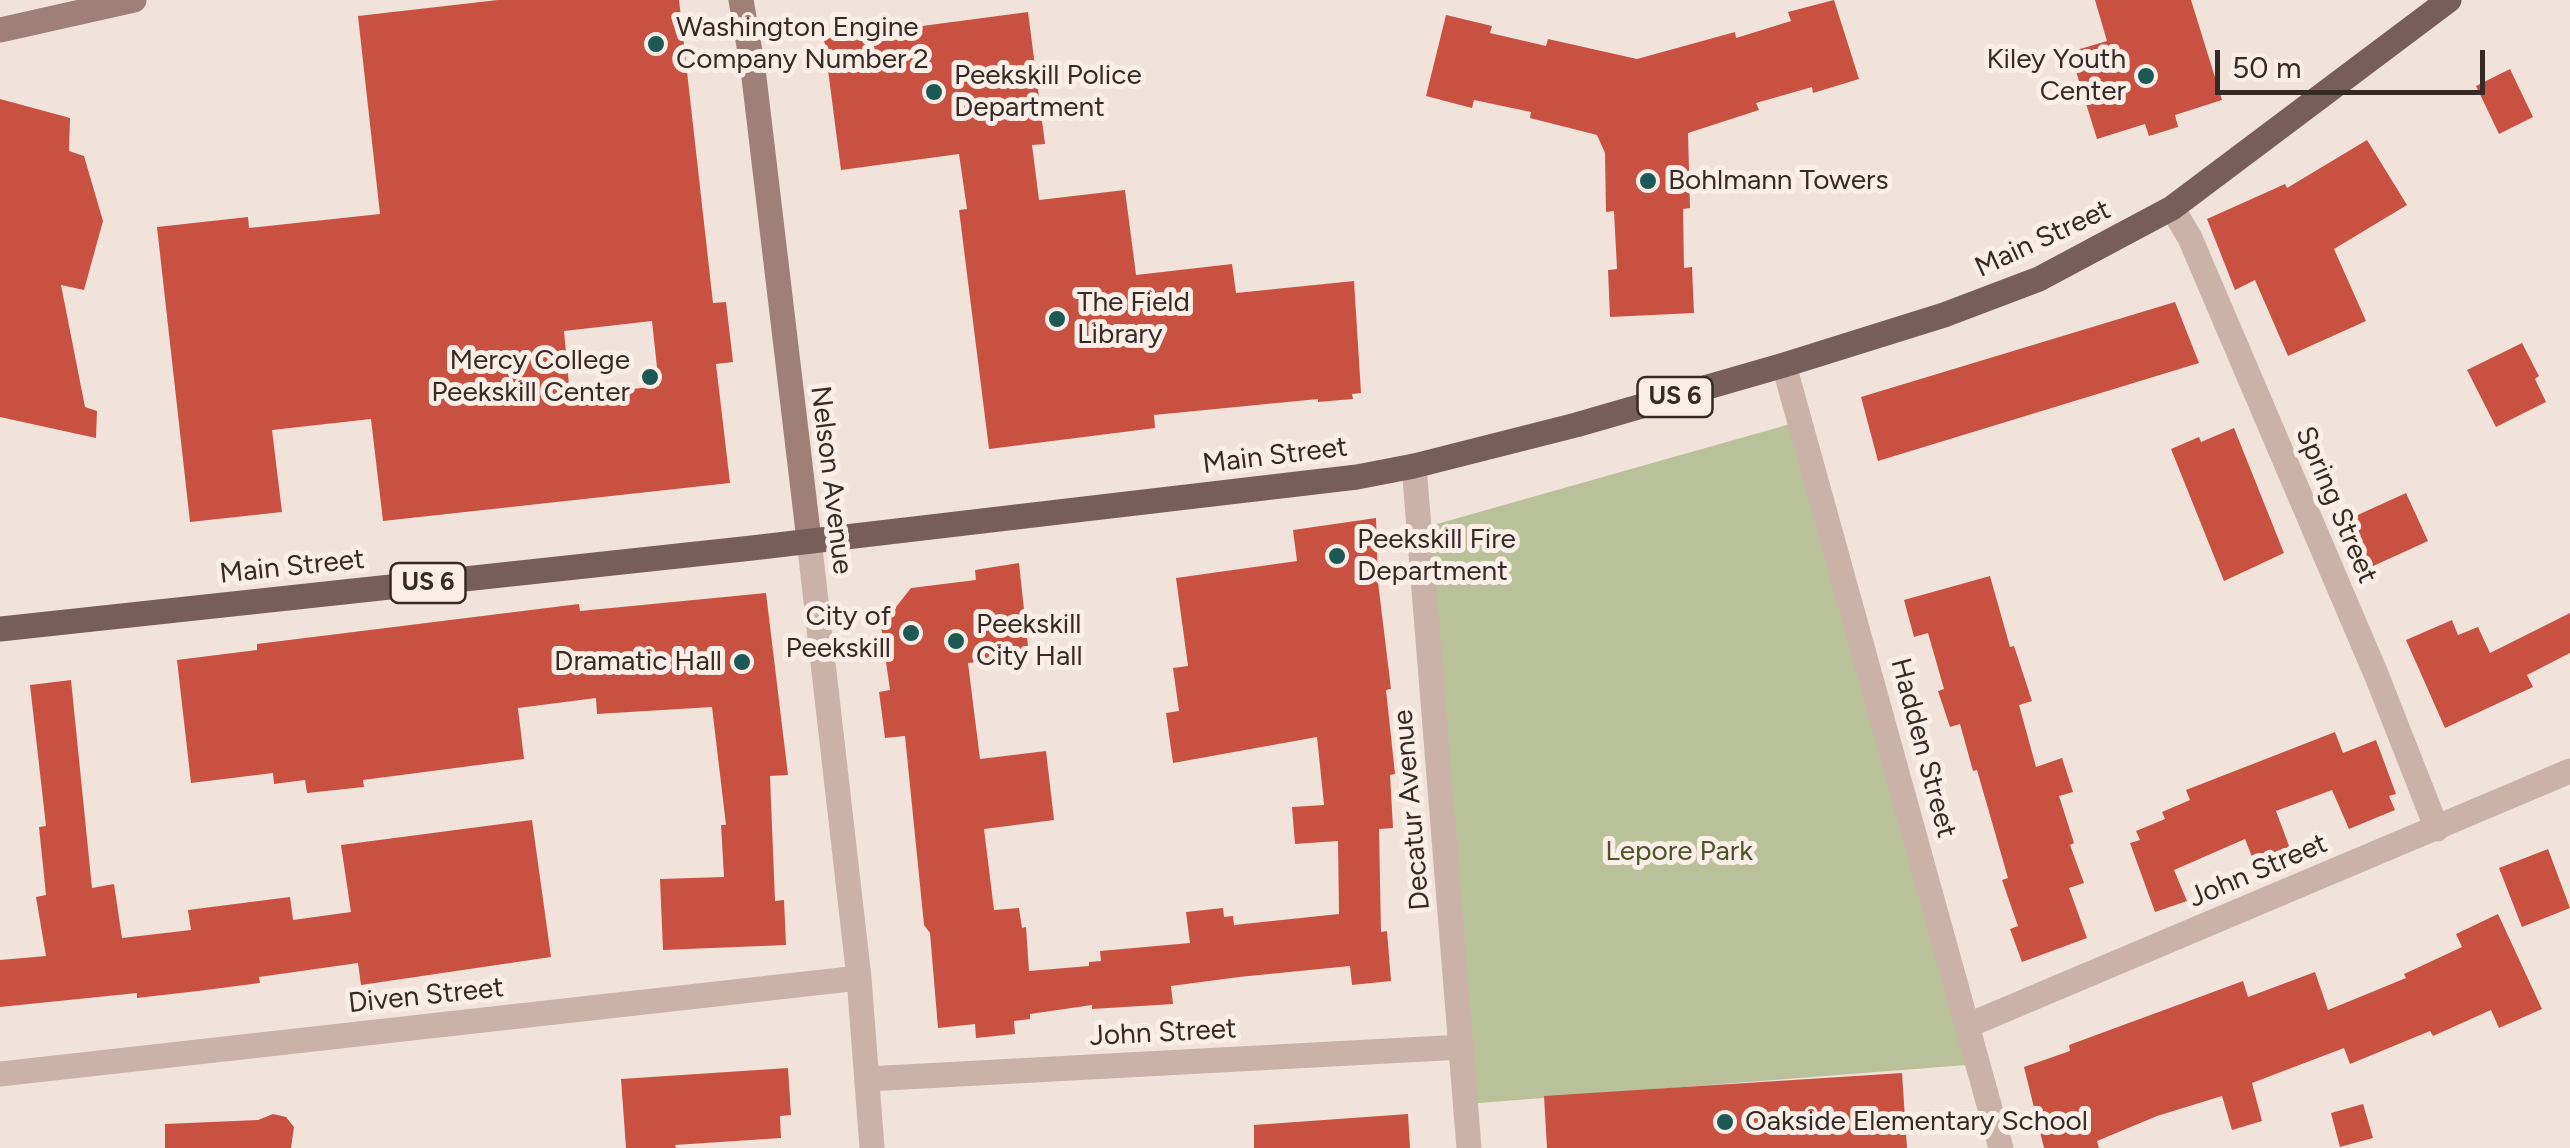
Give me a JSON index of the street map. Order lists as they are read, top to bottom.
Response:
{
  "streets": {
    "main road": ["Main Street", "US 6"],
    "street": [
      "Nelson Avenue",
      "Spring Street",
      "Hadden Street",
      "Decatur Avenue",
      "John Street",
      "Diven Street"
    ]
  },
  "crossings": [
    ["Main Street", "Nelson Avenue"],
    ["Main Street", "Spring Street"],
    ["Main Street", "Hadden Street"],
    ["Main Street", "Decatur Avenue"],
    ["Nelson Avenue", "John Street"],
    ["Nelson Avenue", "Diven Street"],
    ["Spring Street", "John Street"],
    ["Hadden Street", "John Street"],
    ["Decatur Avenue", "John Street"]
  ],
  "parks": ["Lepore Park"],
  "places": [
    "Washington Engine Company Number 2",
    "Kiley Youth Center",
    "Peekskill Police Department",
    "Bohlmann Towers",
    "The Field Library",
    "Mercy College Peekskill Center",
    "Peekskill Fire Department",
    "City of Peekskill",
    "Peekskill City Hall",
    "Dramatic Hall",
    "Oakside Elementary School"
  ],
  "scale_bar": "50 m"
}
